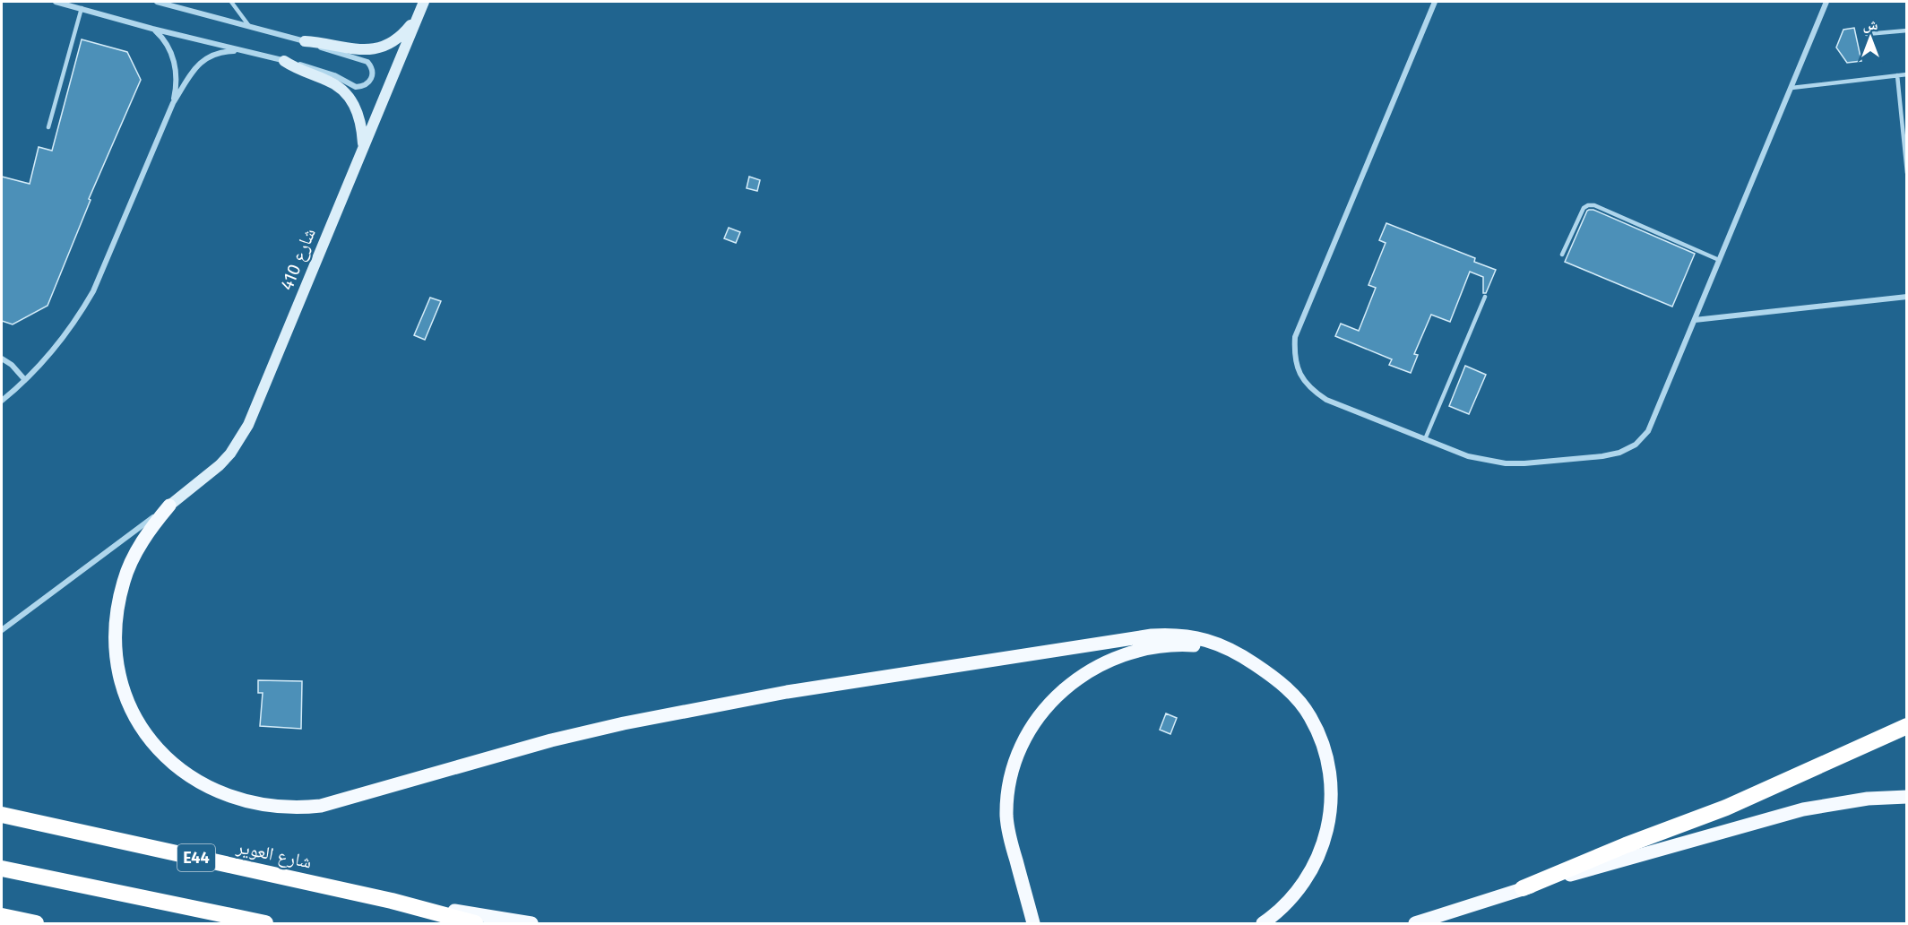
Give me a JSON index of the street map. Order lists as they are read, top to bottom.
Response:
{
  "streets": {
    "highway": ["شارع العوير", "E44"],
    "street": ["شارع 410"]
  },
  "north": "top"
}
